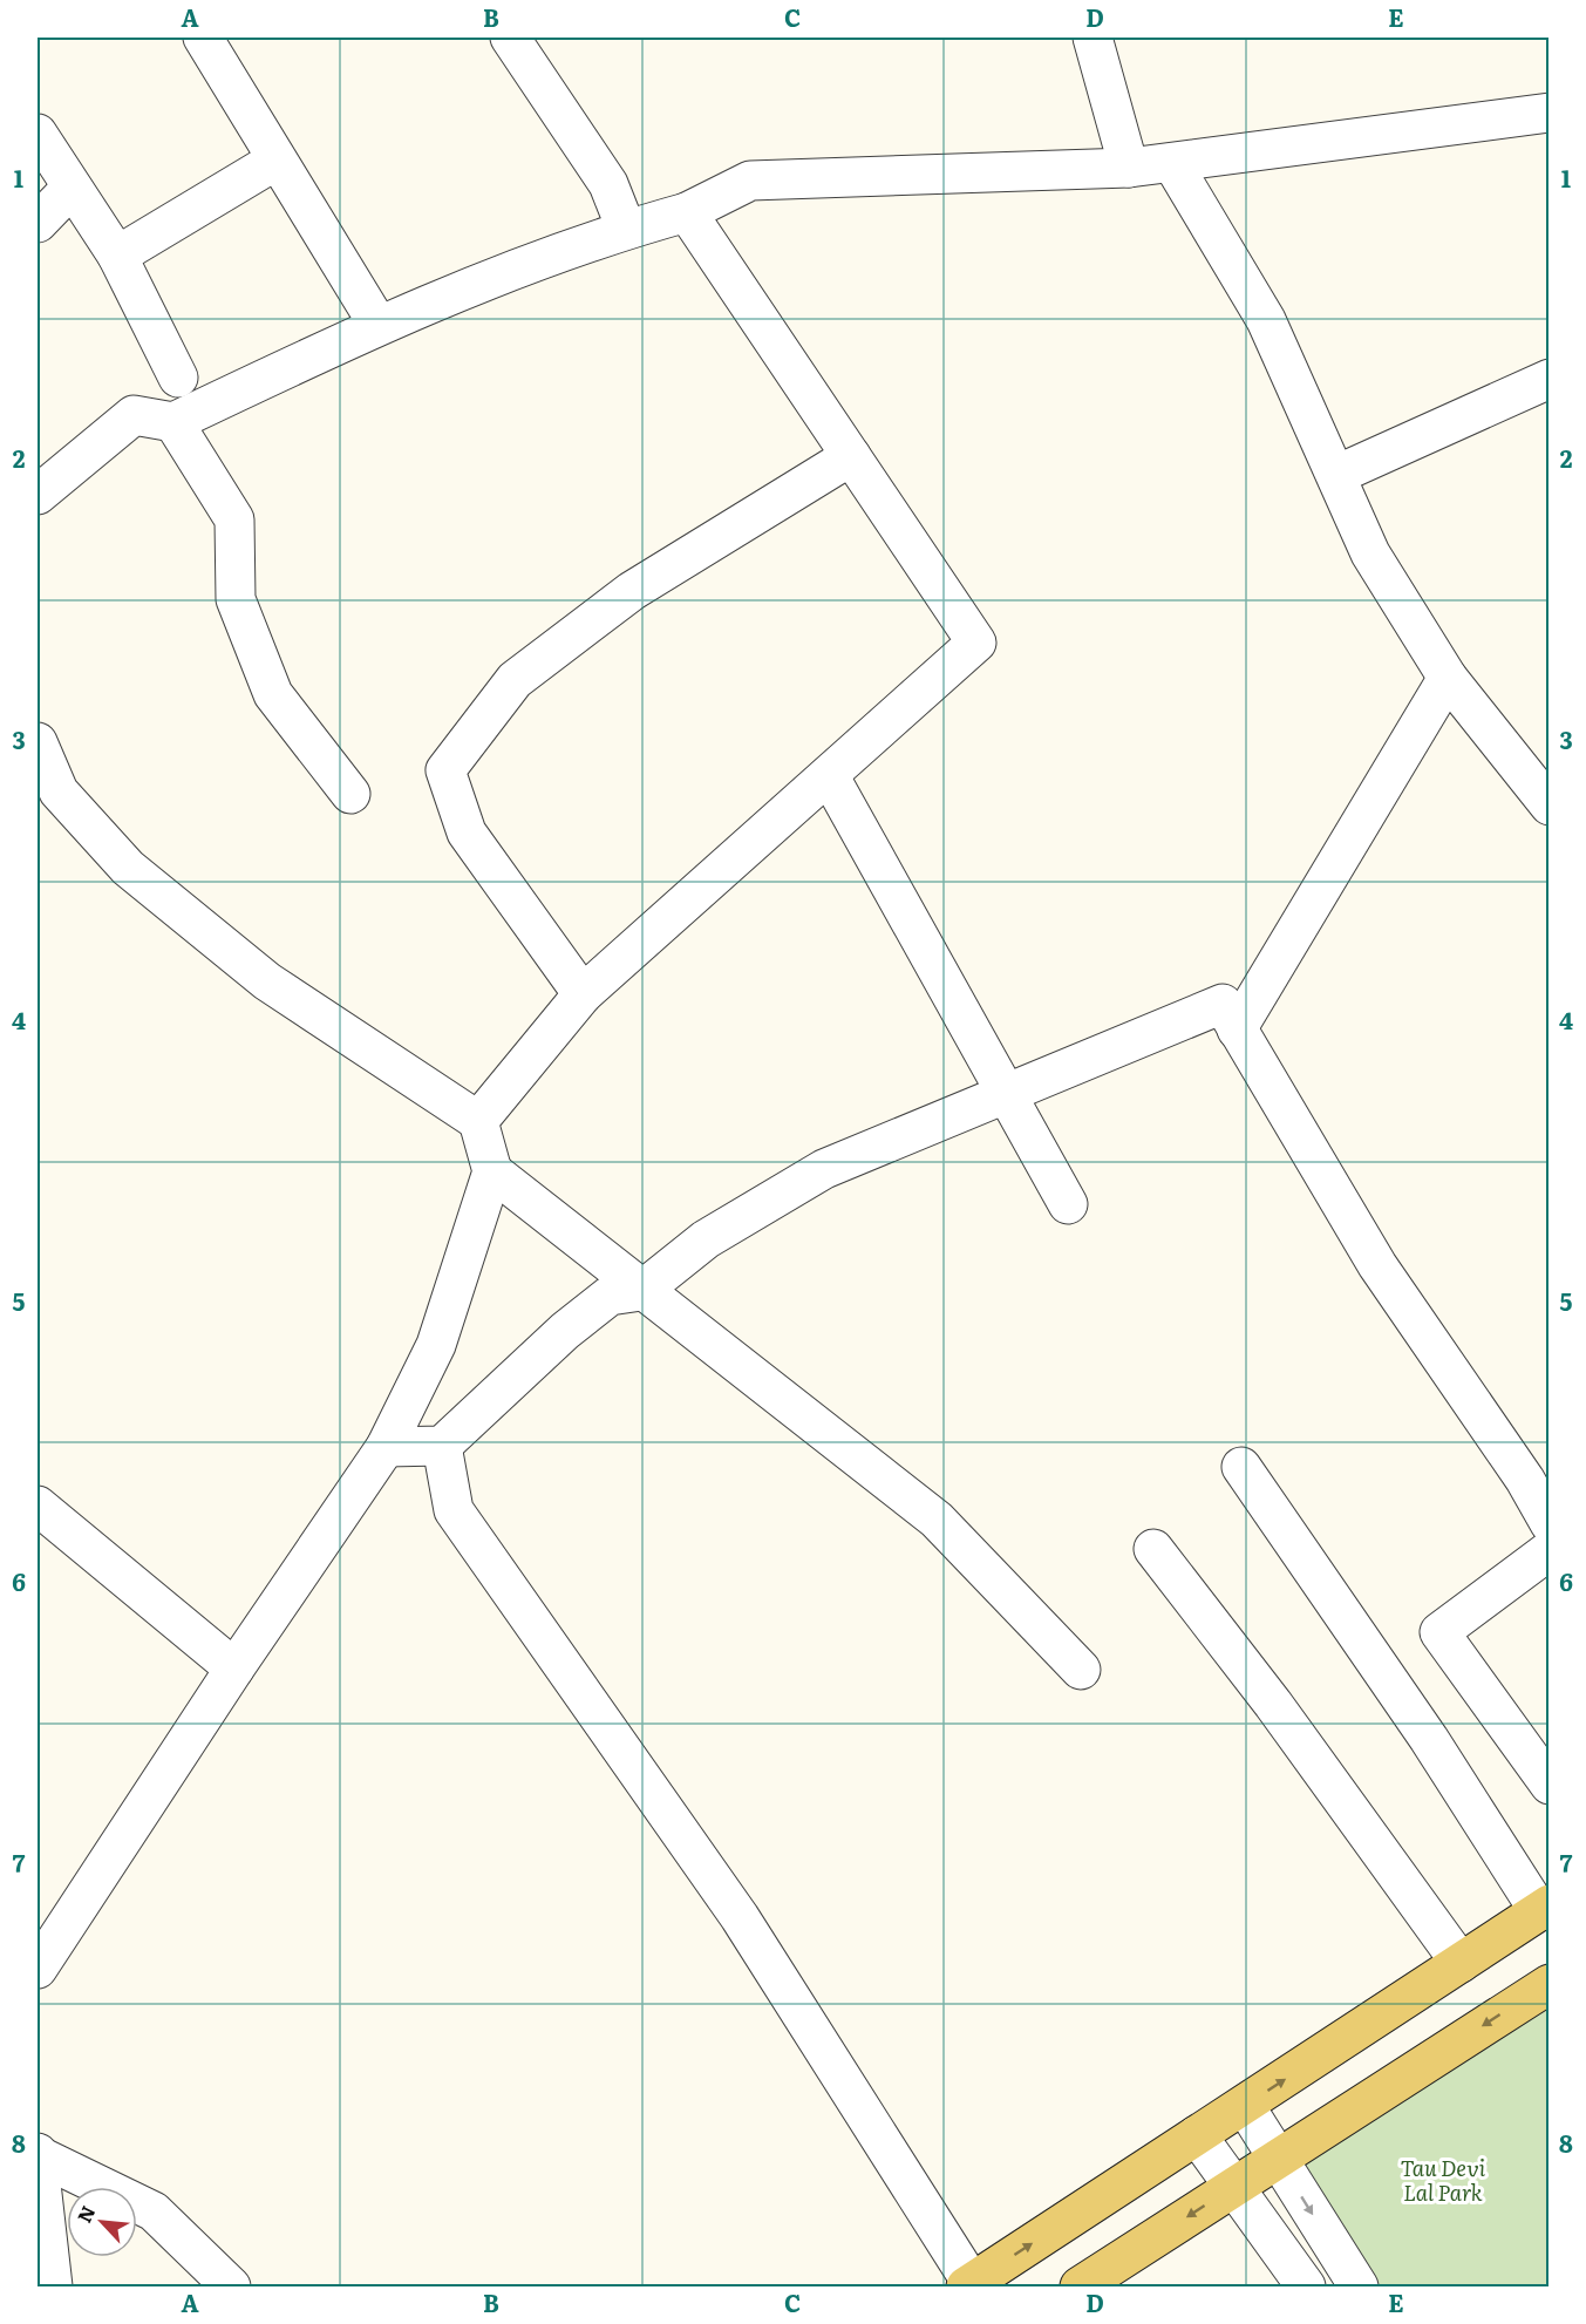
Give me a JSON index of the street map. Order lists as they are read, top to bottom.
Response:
{
  "parks": ["Tau Devi Lal Park"],
  "north": "top left",
  "grid": {
    "columns": [
      "A",
      "B",
      "C",
      "D",
      "E"
    ],
    "rows": [
      "1",
      "2",
      "3",
      "4",
      "5",
      "6",
      "7",
      "8"
    ]
  }
}
